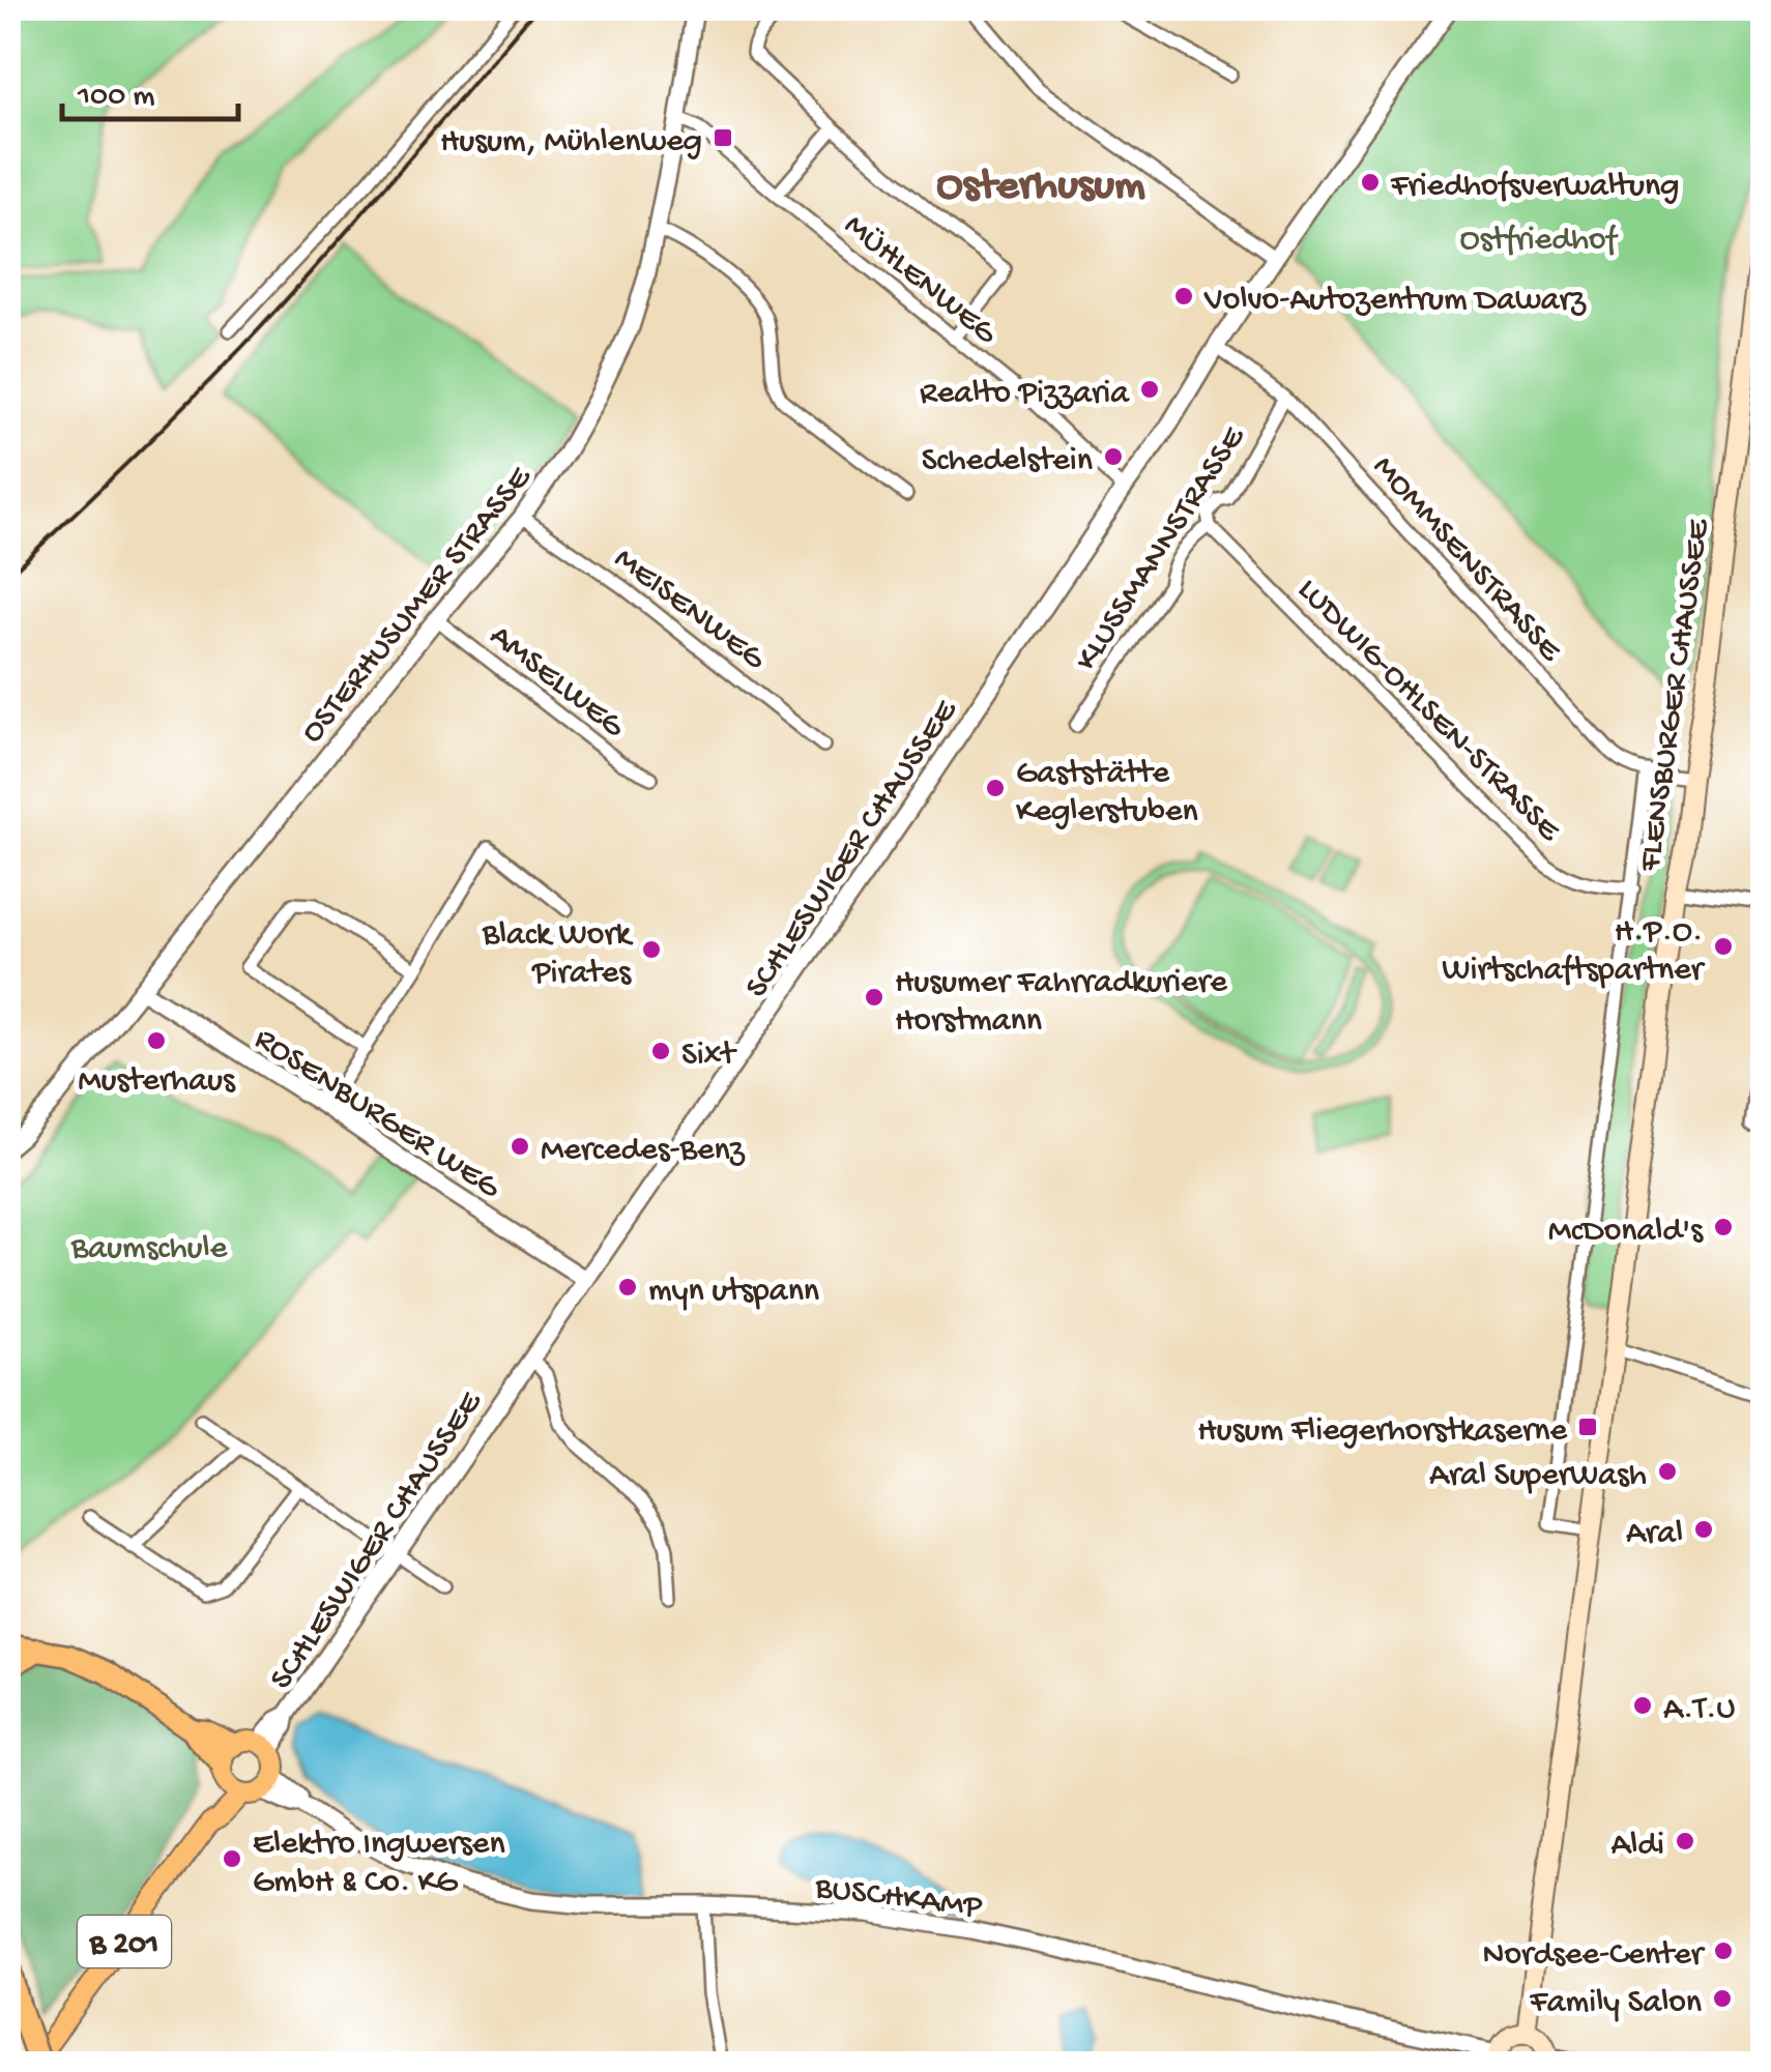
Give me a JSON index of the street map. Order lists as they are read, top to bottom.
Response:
{
  "streets": {
    "main road": ["FLENSBURGER CHAUSSEE", "B 201"],
    "street": [
      "MÜHLENWEG",
      "KLUSSMANNSTRASSE",
      "MOMMSENSTRASSE",
      "OSTERHUSUMER STRASSE",
      "MEISENWEG",
      "AMSELWEG",
      "LUDWIG-OHLSEN-STRASSE",
      "SCHLESWIGER CHAUSSEE",
      "ROSENBURGER WEG",
      "BUSCHKAMP"
    ]
  },
  "crossings": [
    ["MÜHLENWEG", "OSTERHUSUMER STRASSE"],
    ["MÜHLENWEG", "SCHLESWIGER CHAUSSEE"],
    ["KLUSSMANNSTRASSE", "MOMMSENSTRASSE"],
    ["KLUSSMANNSTRASSE", "LUDWIG-OHLSEN-STRASSE"],
    ["MOMMSENSTRASSE", "FLENSBURGER CHAUSSEE"],
    ["MOMMSENSTRASSE", "SCHLESWIGER CHAUSSEE"],
    ["OSTERHUSUMER STRASSE", "MEISENWEG"],
    ["OSTERHUSUMER STRASSE", "AMSELWEG"],
    ["OSTERHUSUMER STRASSE", "ROSENBURGER WEG"],
    ["FLENSBURGER CHAUSSEE", "LUDWIG-OHLSEN-STRASSE"],
    ["SCHLESWIGER CHAUSSEE", "ROSENBURGER WEG"],
    ["SCHLESWIGER CHAUSSEE", "BUSCHKAMP"],
    ["SCHLESWIGER CHAUSSEE", "B 201"],
    ["BUSCHKAMP", "B 201"]
  ],
  "districts": ["Osterhusum"],
  "parks": ["Ostfriedhof", "Baumschule"],
  "places": {
    "transit": ["Husum, Mühlenweg", "Husum Fliegerhorstkaserne"],
    "other": [
      "Friedhofsverwaltung",
      "Volvo-Autozentrum Dawarz",
      "Realto Pizzaria",
      "Schedelstein",
      "Gaststätte Keglerstuben",
      "H.P.O. Wirtschaftspartner",
      "Black Work Pirates",
      "Husumer Fahrradkuriere Horstmann",
      "Musterhaus",
      "Sixt",
      "Mercedes-Benz",
      "McDonald's",
      "myn utspann",
      "Aral SuperWash",
      "Aral",
      "A.T.U",
      "Aldi",
      "Elektro Ingwersen GmbH & Co. KG",
      "Nordsee-Center",
      "Family Salon"
    ]
  },
  "scale_bar": "100 m"
}
